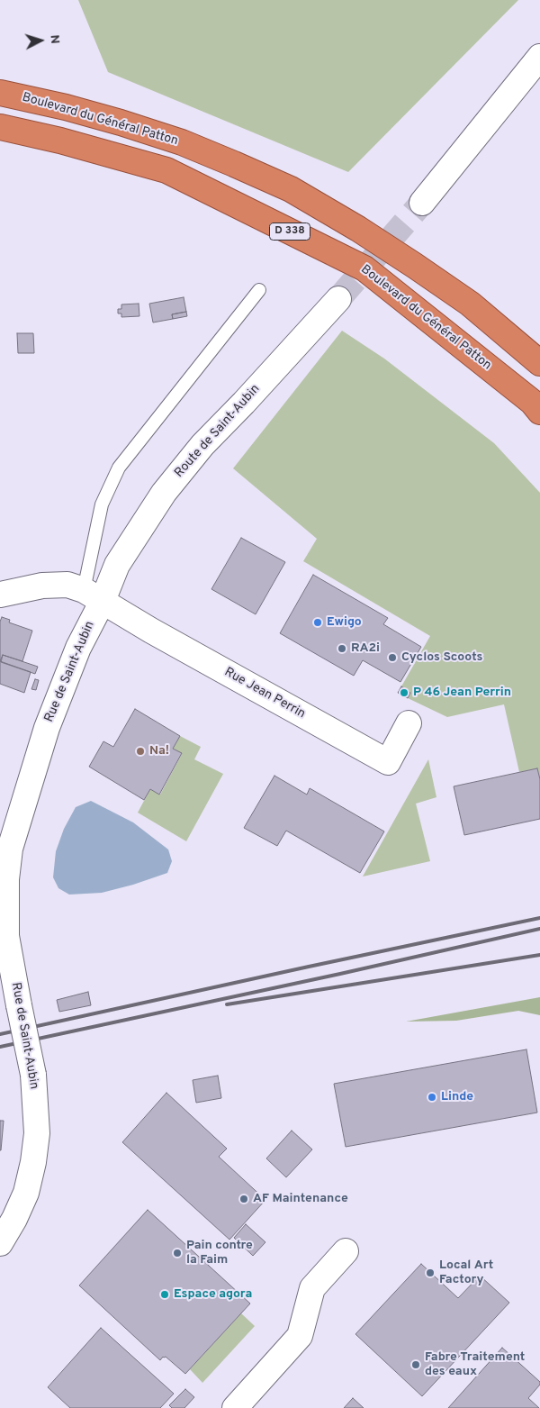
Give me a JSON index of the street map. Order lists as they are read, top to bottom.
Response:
{
  "streets": {
    "highway": ["Boulevard du Général Patton", "D 338"],
    "street": ["Route de Saint-Aubin", "Rue de Saint-Aubin", "Rue Jean Perrin"]
  },
  "crossings": [
    ["Route de Saint-Aubin", "Rue de Saint-Aubin"],
    ["Route de Saint-Aubin", "Rue Jean Perrin"],
    ["Rue de Saint-Aubin", "Rue Jean Perrin"]
  ],
  "places": [
    "Ewigo",
    "RA2i",
    "Cyclos Scoots",
    "P 46 Jean Perrin",
    "Na!",
    "Linde",
    "AF Maintenance",
    "Pain contre la Faim",
    "Local Art Factory",
    "Espace agora",
    "Fabre Traitement des eaux"
  ],
  "north": "right"
}
